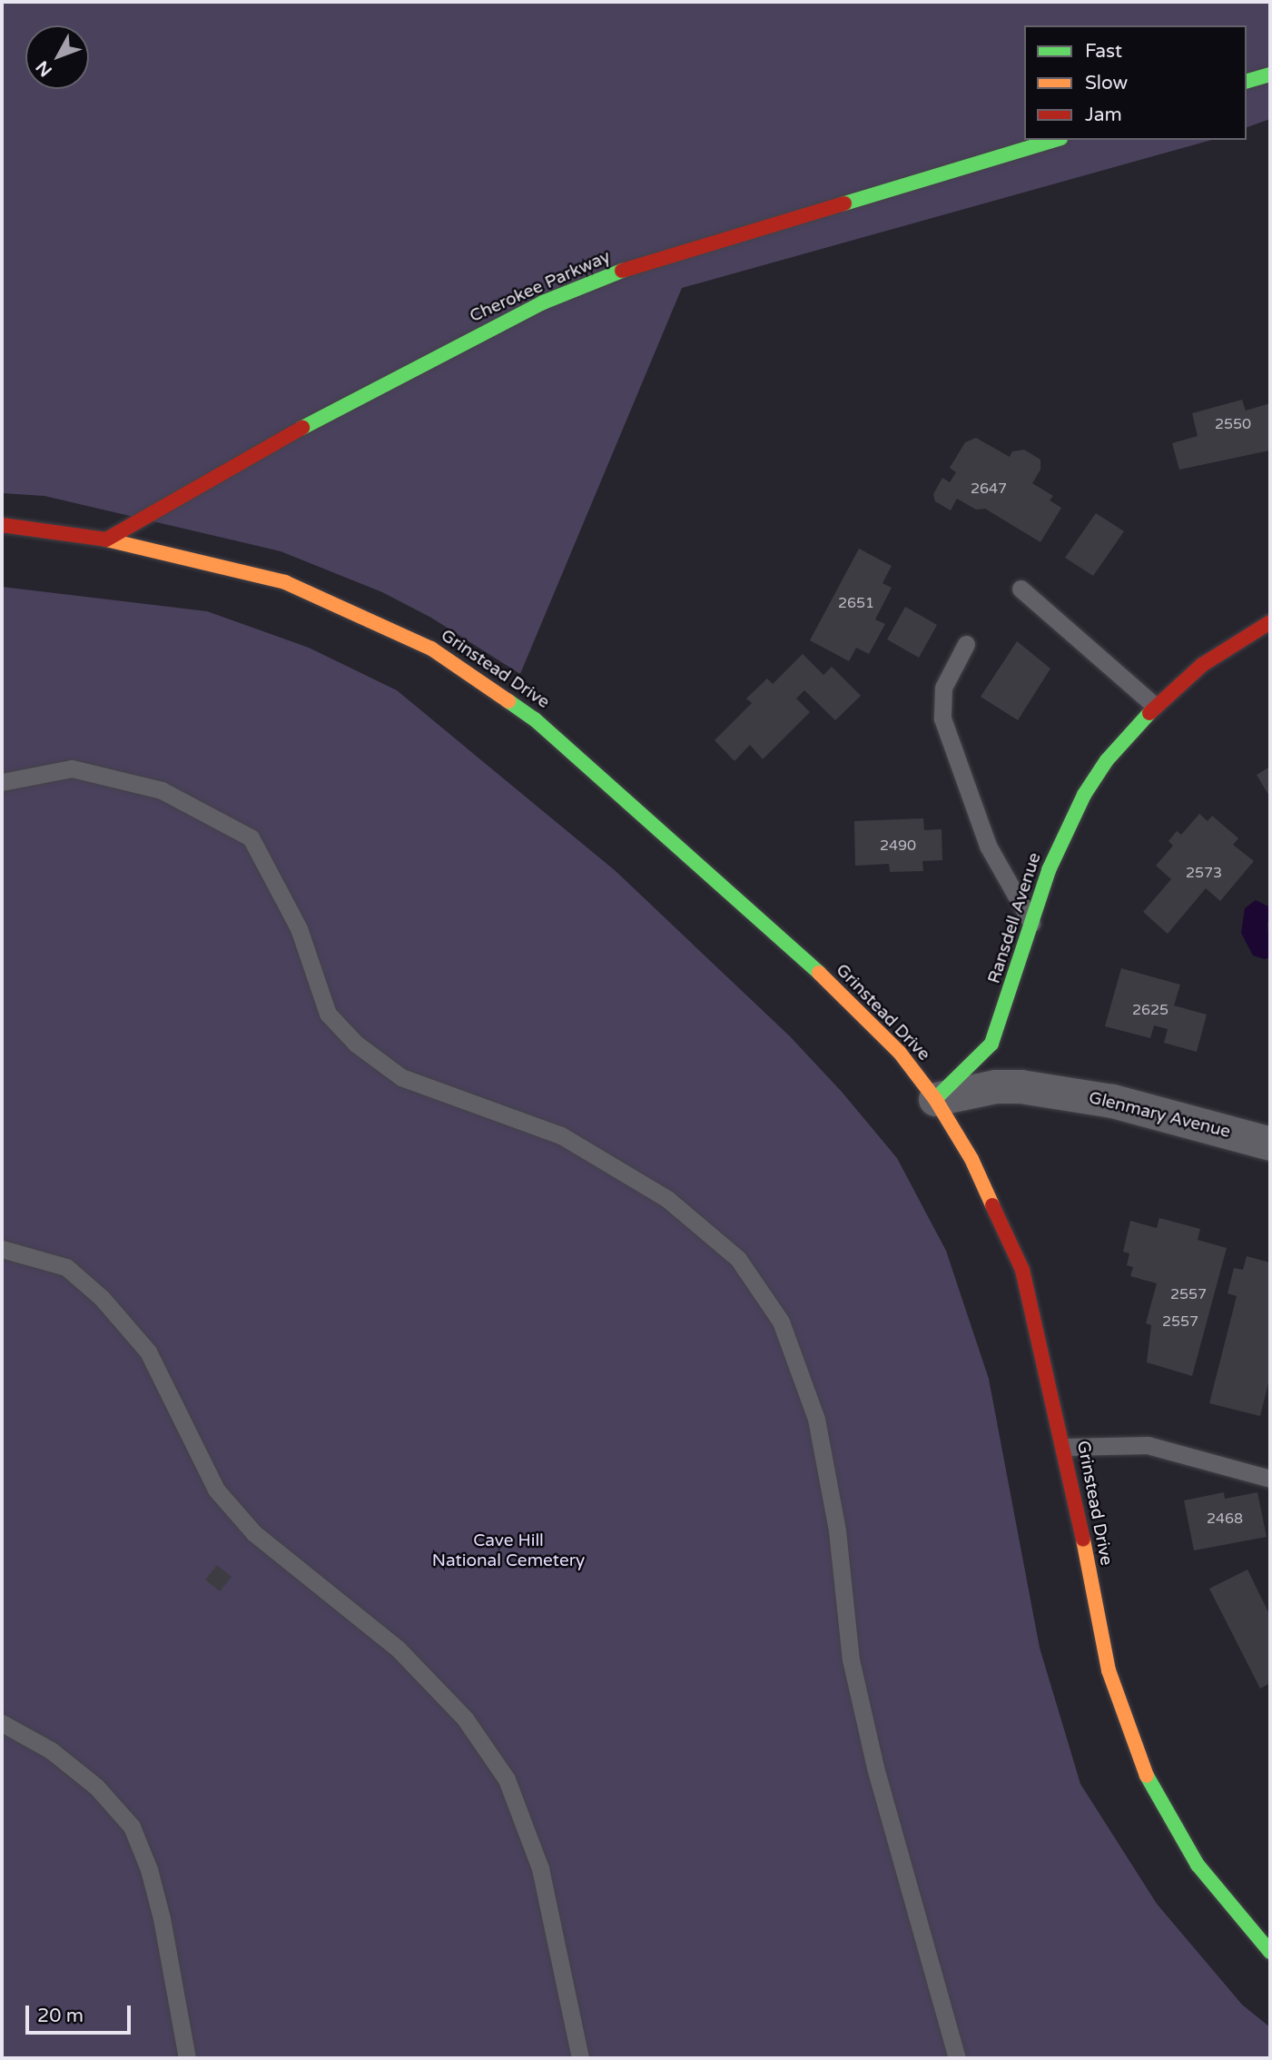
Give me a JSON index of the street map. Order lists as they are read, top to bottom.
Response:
{
  "streets": {
    "main road": ["Cherokee Parkway", "Grinstead Drive", "Ransdell Avenue"],
    "street": ["Glenmary Avenue"]
  },
  "crossings": [
    ["Cherokee Parkway", "Grinstead Drive"],
    ["Grinstead Drive", "Ransdell Avenue"],
    ["Grinstead Drive", "Glenmary Avenue"],
    ["Ransdell Avenue", "Glenmary Avenue"]
  ],
  "parks": ["Cave Hill National Cemetery"],
  "house_numbers": [
    "2550",
    "2647",
    "2651",
    "2490",
    "2573",
    "2625",
    "2557",
    "2557",
    "2468"
  ],
  "legend": ["Fast", "Slow", "Jam"],
  "scale_bar": "20 m",
  "north": "bottom left"
}
